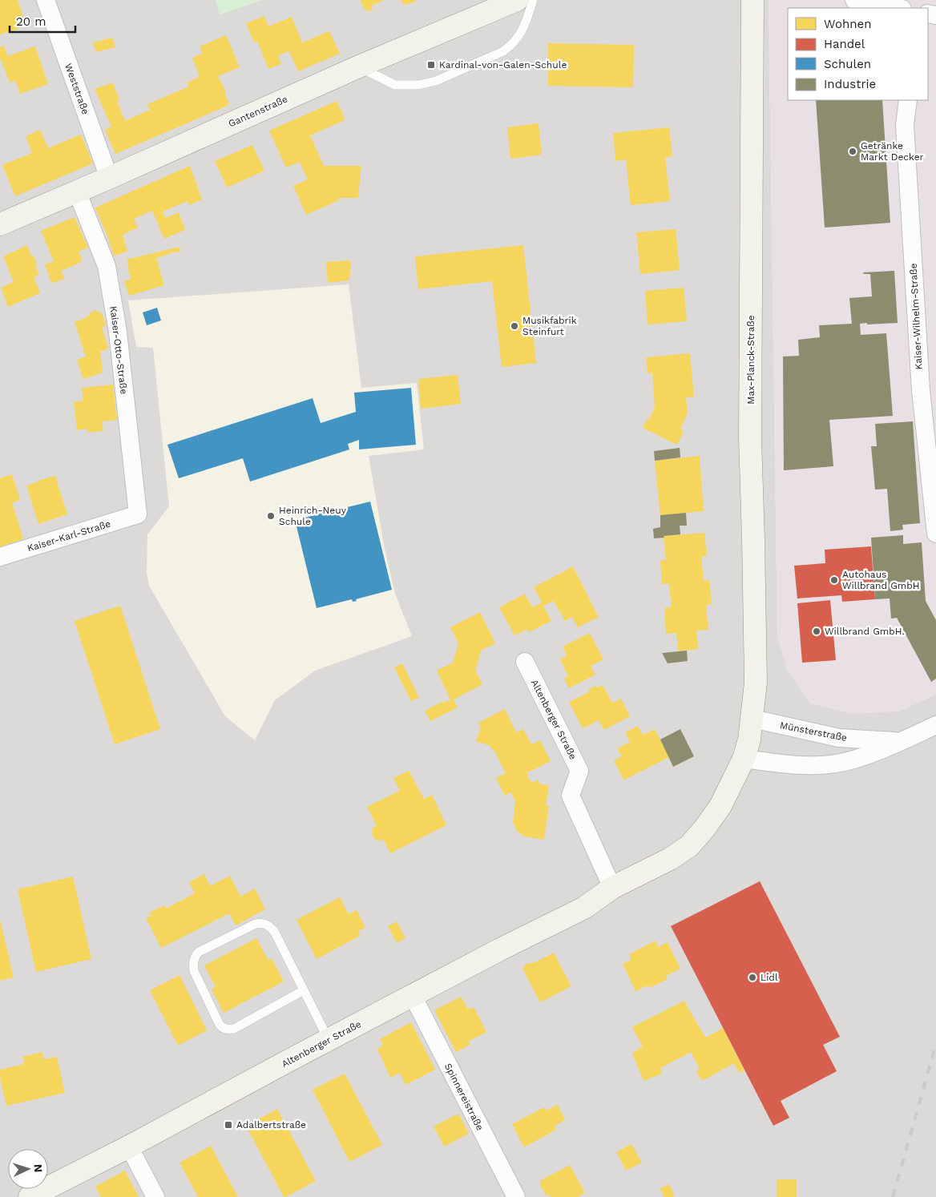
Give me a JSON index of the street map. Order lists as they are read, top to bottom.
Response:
{
  "streets": {
    "main road": ["Gantenstraße", "Max-Planck-Straße", "Altenberger Straße"],
    "street": [
      "Weststraße",
      "Kaiser-Wilhelm-Straße",
      "Kaiser-Otto-Straße",
      "Kaiser-Karl-Straße",
      "Münsterstraße",
      "Spinnereistraße"
    ]
  },
  "crossings": [
    ["Weststraße", "Gantenstraße"],
    ["Gantenstraße", "Kaiser-Otto-Straße"],
    ["Kaiser-Otto-Straße", "Kaiser-Karl-Straße"],
    ["Max-Planck-Straße", "Altenberger Straße"],
    ["Max-Planck-Straße", "Münsterstraße"],
    ["Altenberger Straße", "Münsterstraße"],
    ["Altenberger Straße", "Spinnereistraße"]
  ],
  "places": {
    "transit": ["Kardinal-von-Galen-Schule", "Adalbertstraße"],
    "other": [
      "Getränke Markt Decker",
      "Musikfabrik Steinfurt",
      "Heinrich-Neuy Schule",
      "Autohaus Willbrand GmbH",
      "Willbrand GmbH.",
      "Lidl"
    ]
  },
  "legend": [
    "Wohnen",
    "Handel",
    "Schulen",
    "Industrie"
  ],
  "scale_bar": "20 m",
  "north": "right"
}
